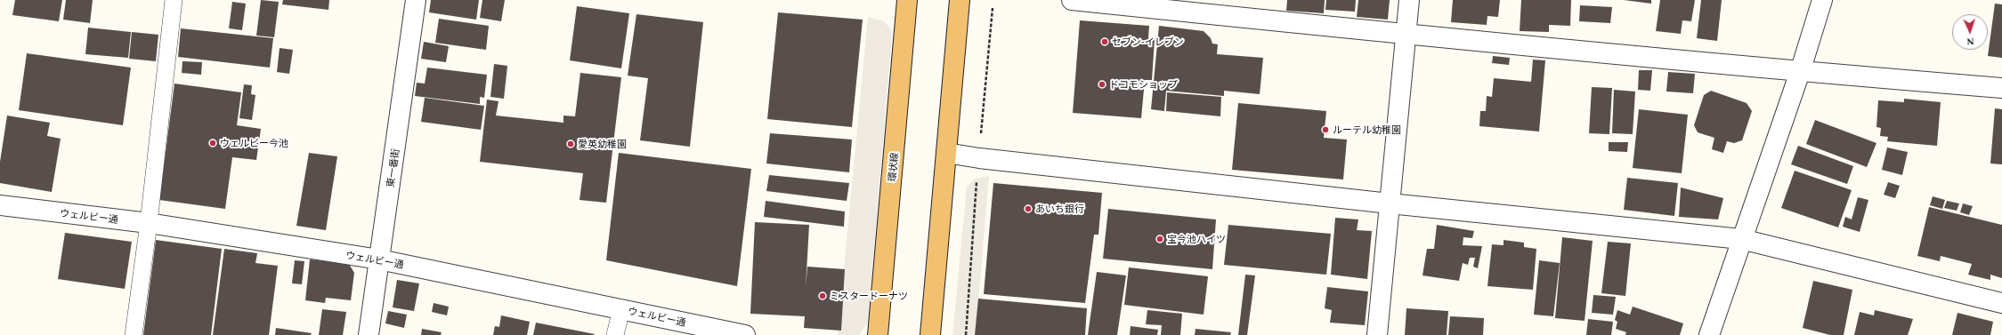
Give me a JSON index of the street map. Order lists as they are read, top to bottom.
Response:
{
  "streets": {
    "main road": ["環状線"],
    "street": ["東一番街", "ウェルビー通"]
  },
  "crossings": [
    ["東一番街", "ウェルビー通"]
  ],
  "places": [
    "セブン-イレブン",
    "ドコモショップ",
    "ルーテル幼稚園",
    "ウェルビー今池",
    "愛英幼稚園",
    "あいち銀行",
    "宝今池ハイツ",
    "ミスタードーナツ"
  ],
  "north": "bottom"
}
